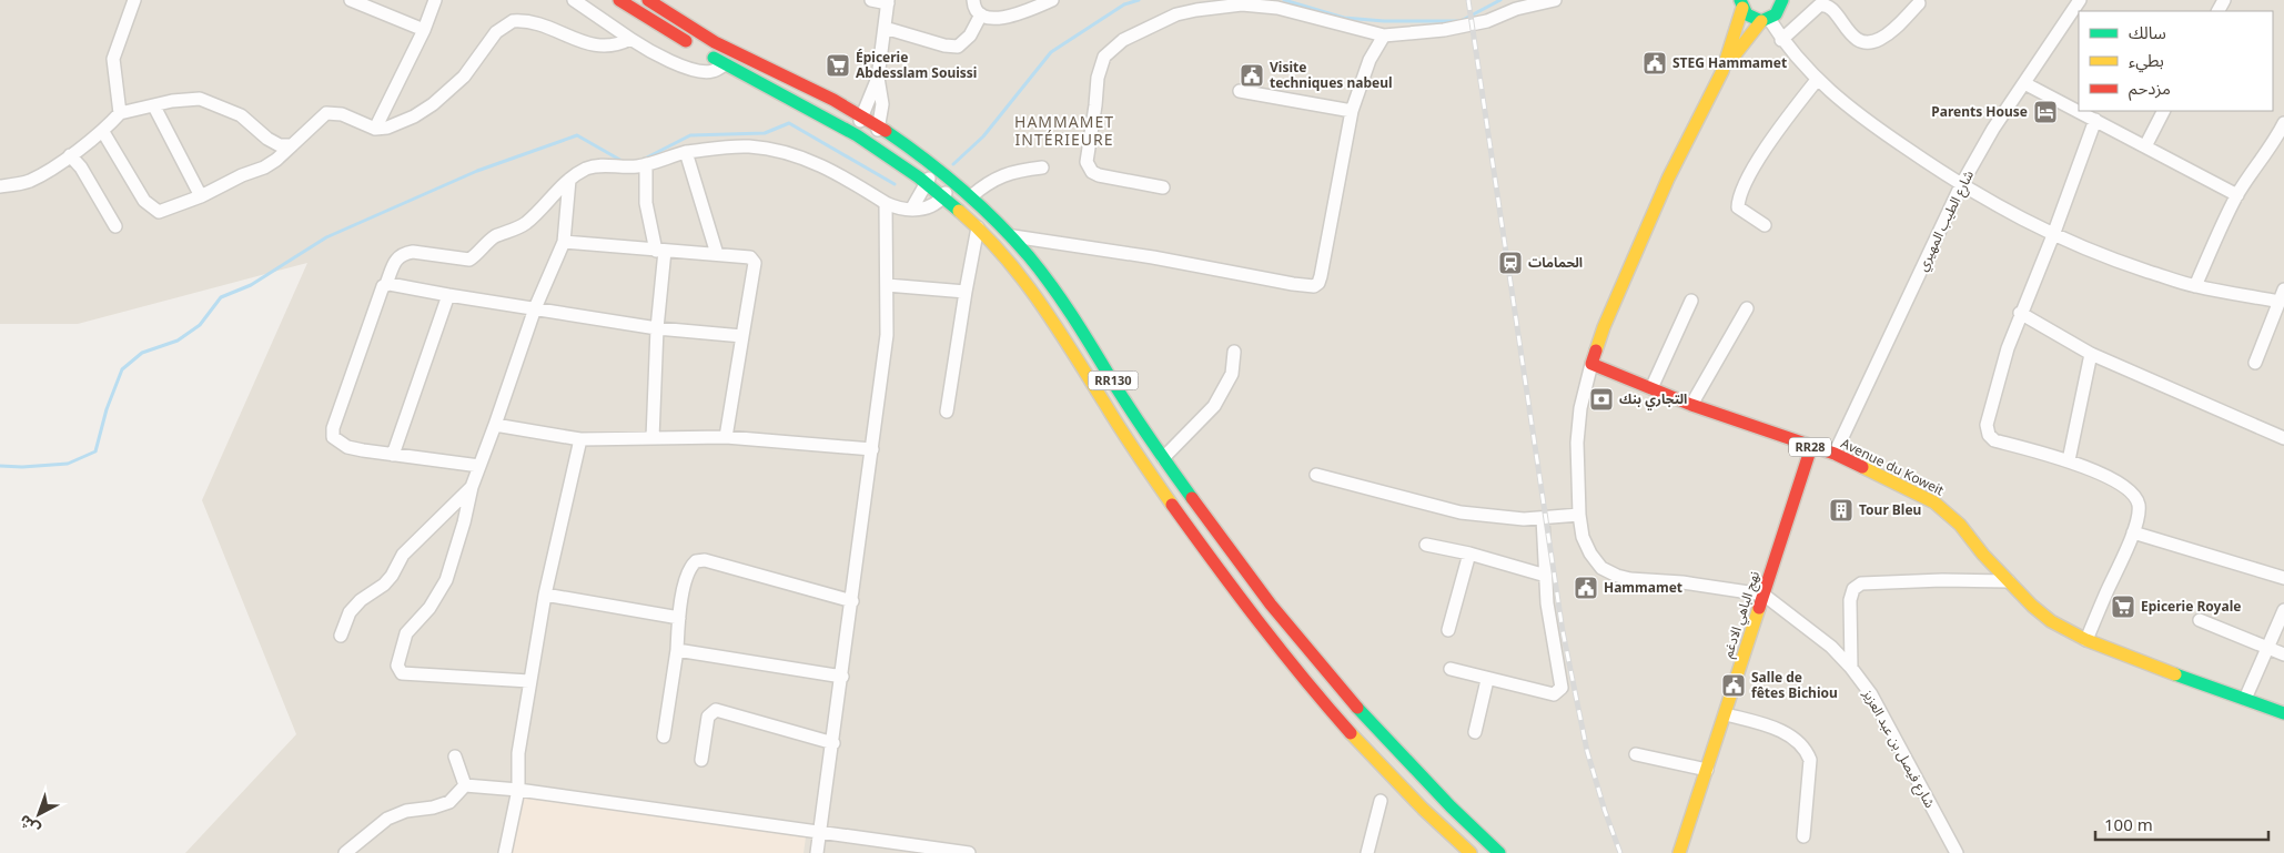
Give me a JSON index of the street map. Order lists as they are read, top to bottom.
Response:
{
  "streets": {
    "main road": [
      "RR130",
      "RR28",
      "Avenue du Koweit",
      "نهج الباهي الادغم"
    ],
    "street": ["شارع الطيب المهيري", "شارع فيصل بن عبد العزيز"]
  },
  "crossings": [
    ["شارع الطيب المهيري", "Avenue du Koweit"],
    ["Avenue du Koweit", "نهج الباهي الادغم"],
    ["Avenue du Koweit", "شارع فيصل بن عبد العزيز"],
    ["نهج الباهي الادغم", "شارع فيصل بن عبد العزيز"]
  ],
  "districts": ["HAMMAMET INTÉRIEURE"],
  "places": {
    "public building": [
      "STEG Hammamet",
      "Visite techniques nabeul",
      "Hammamet",
      "Salle de fêtes Bichiou"
    ],
    "supermarket": ["Épicerie Abdesslam Souissi", "Epicerie Royale"],
    "hotel": ["Parents House"],
    "station": ["الحمامات"],
    "bank": ["التجاري بنك"],
    "building": ["Tour Bleu"]
  },
  "legend": ["سالك", "بطيء", "مزدحم"],
  "scale_bar": "100 m",
  "north": "bottom left"
}
